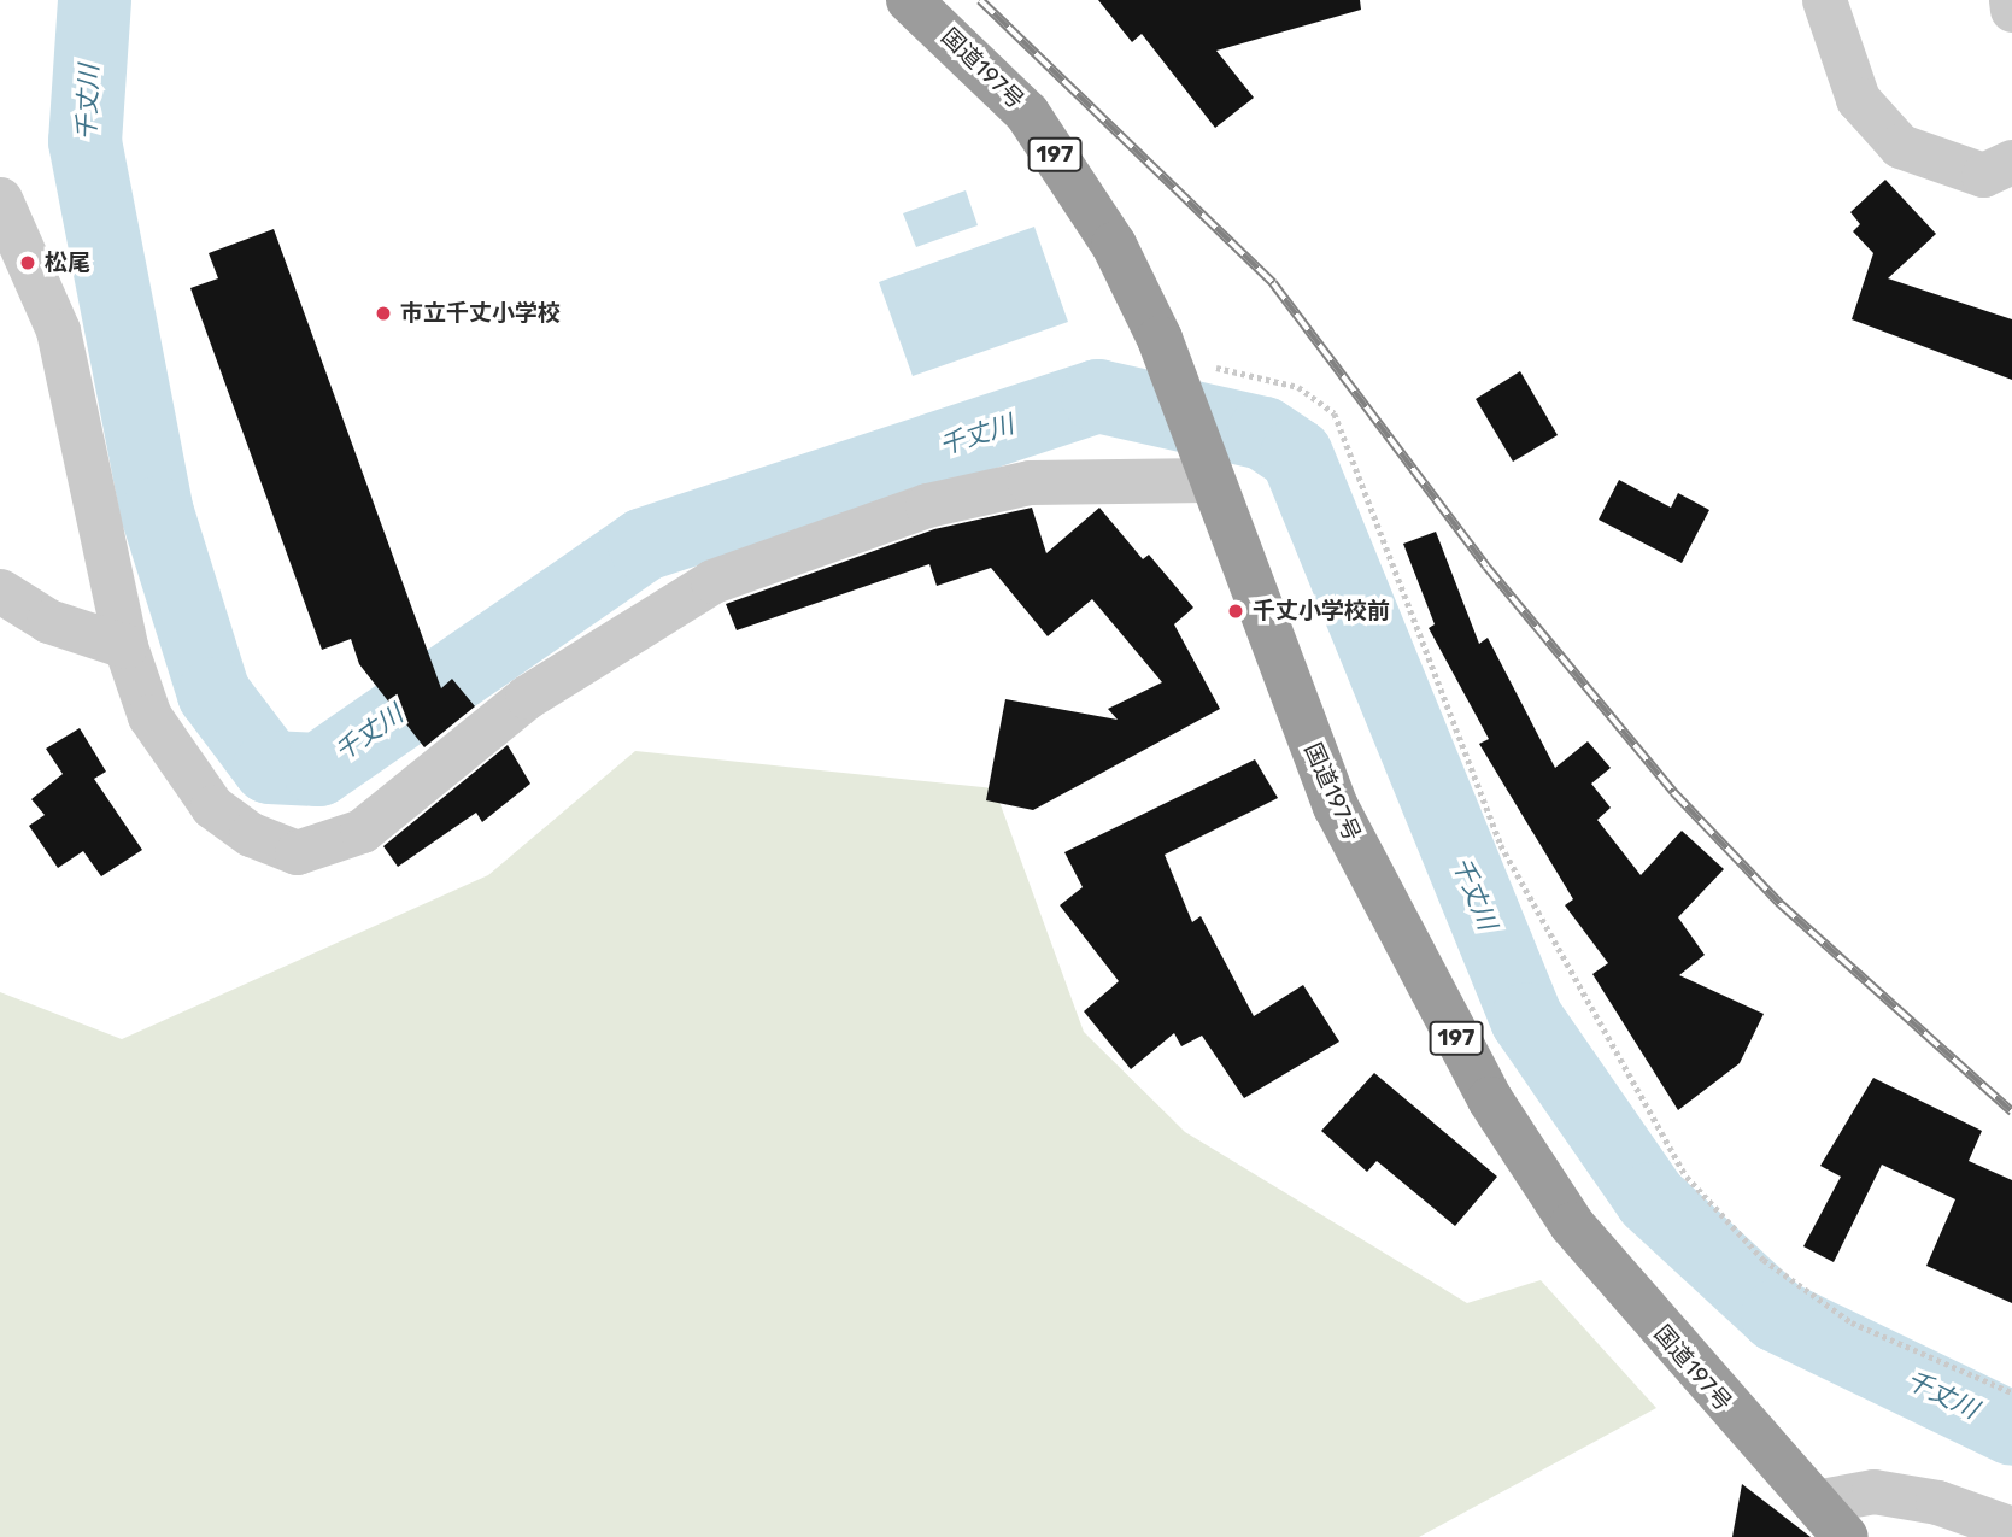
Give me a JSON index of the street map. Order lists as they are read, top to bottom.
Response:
{
  "streets": {
    "highway": ["国道197号", "197"]
  },
  "water": ["千丈川"],
  "places": ["松尾", "市立千丈小学校", "千丈小学校前"]
}
